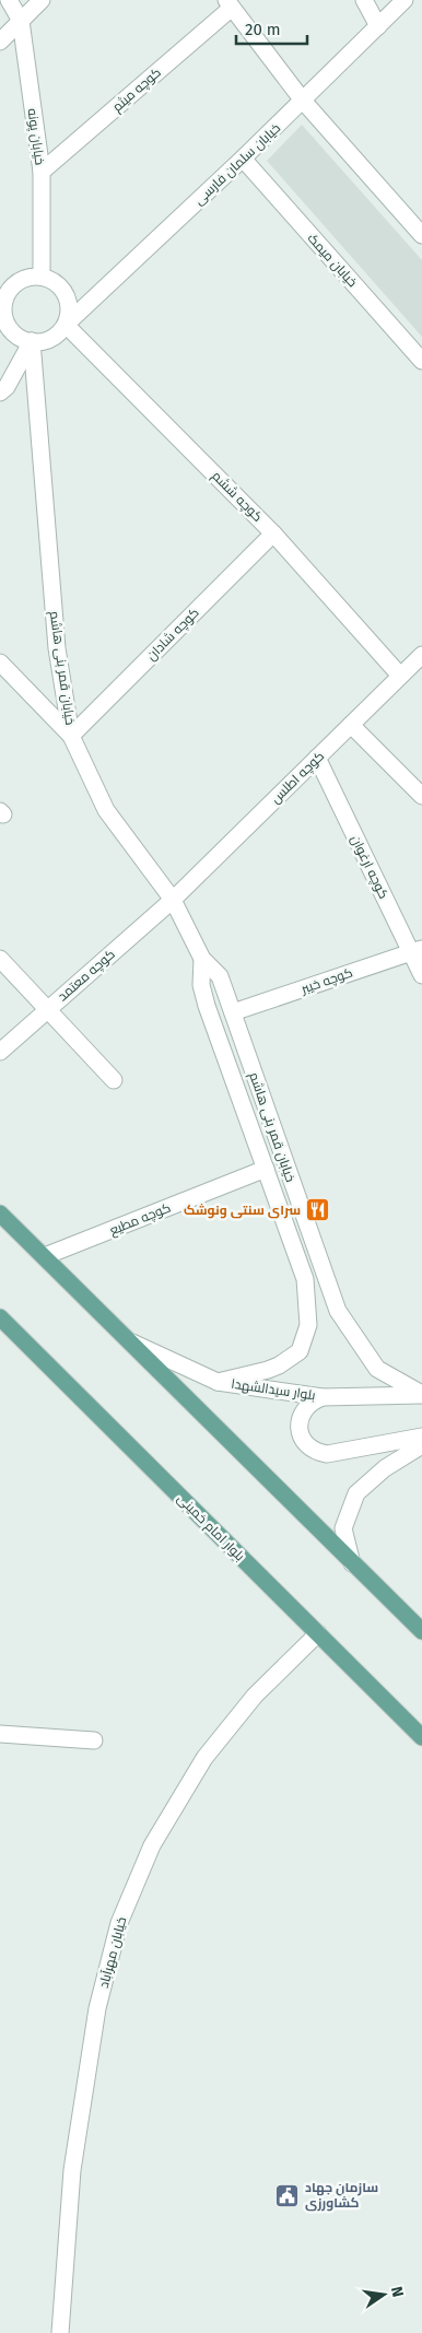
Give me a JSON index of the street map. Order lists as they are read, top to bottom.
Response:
{
  "streets": {
    "main road": ["بلوار امام خمینی"],
    "street": [
      "کوچه میثم",
      "خیابان پونه",
      "خیابان سلمان فارسی",
      "خیابان میمک",
      "کوچه ششم",
      "کوچه شادان",
      "خیابان قمر بنی هاشم",
      "کوچه اطلس",
      "کوچه ارغوان",
      "کوچه معتمد",
      "کوچه خیبر",
      "کوچه مطیع",
      "بلوار سیدالشهدا",
      "خیابان مهرآباد"
    ]
  },
  "crossings": [
    ["کوچه میثم", "خیابان پونه"],
    ["خیابان پونه", "خیابان سلمان فارسی"],
    ["خیابان پونه", "کوچه ششم"],
    ["خیابان پونه", "خیابان قمر بنی هاشم"],
    ["خیابان سلمان فارسی", "خیابان میمک"],
    ["خیابان سلمان فارسی", "کوچه ششم"],
    ["خیابان سلمان فارسی", "خیابان قمر بنی هاشم"],
    ["کوچه ششم", "کوچه شادان"],
    ["کوچه ششم", "خیابان قمر بنی هاشم"],
    ["کوچه ششم", "کوچه اطلس"],
    ["کوچه شادان", "خیابان قمر بنی هاشم"],
    ["خیابان قمر بنی هاشم", "کوچه اطلس"],
    ["خیابان قمر بنی هاشم", "کوچه معتمد"],
    ["خیابان قمر بنی هاشم", "کوچه خیبر"],
    ["خیابان قمر بنی هاشم", "کوچه مطیع"],
    ["خیابان قمر بنی هاشم", "بلوار سیدالشهدا"],
    ["کوچه اطلس", "کوچه ارغوان"],
    ["کوچه اطلس", "کوچه معتمد"],
    ["کوچه ارغوان", "کوچه خیبر"],
    ["بلوار امام خمینی", "خیابان مهرآباد"]
  ],
  "places": {
    "restaurant": ["سرای سنتی ونوشک"],
    "public building": ["سازمان جهاد کشاورزی"]
  },
  "scale_bar": "20 m",
  "north": "right"
}
